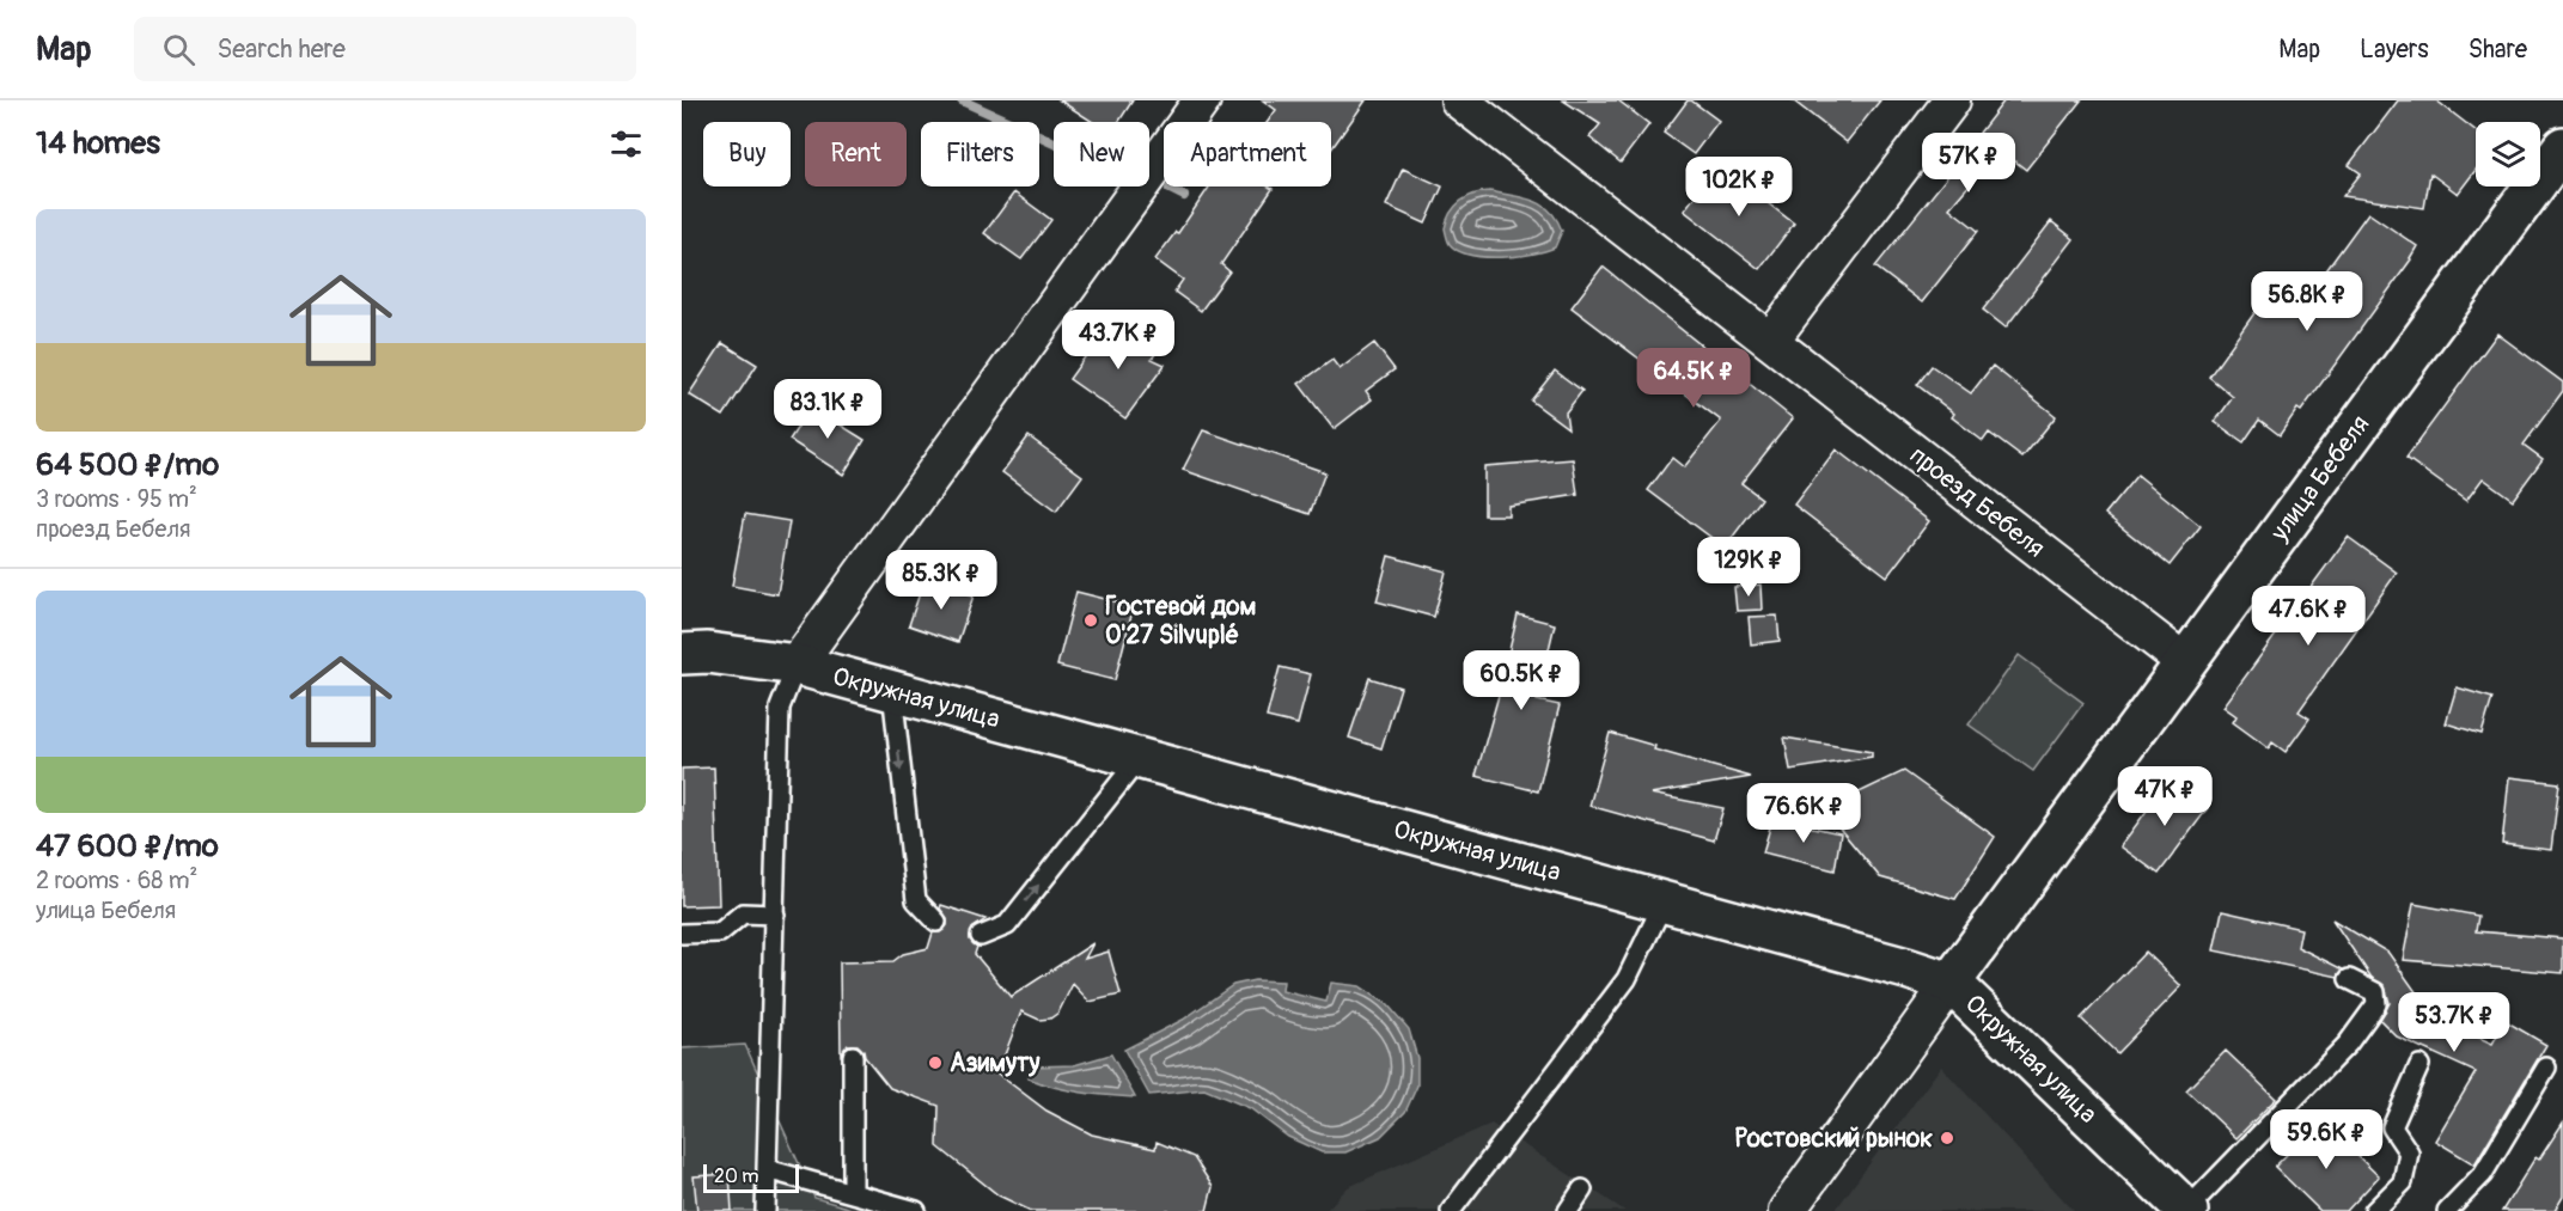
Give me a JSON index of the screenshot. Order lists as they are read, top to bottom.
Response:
{
  "streets": {
    "main road": ["улица Бебеля", "Окружная улица"],
    "street": ["проезд Бебеля"]
  },
  "crossings": [
    ["улица Бебеля", "проезд Бебеля"],
    ["улица Бебеля", "Окружная улица"]
  ],
  "places": ["Гостевой дом O'27 Silvuplé", "Азимуту", "Ростовский рынок"],
  "scale_bar": "20 m",
  "page": {
    "header": "Map",
    "search": "Search here",
    "nav": ["Map", "Layers", "Share"],
    "heading": "14 homes",
    "chip": [
      "Buy",
      "Rent",
      "Filters",
      "New",
      "Apartment"
    ],
    "price": [
      "57K ₽",
      "102K ₽",
      "56.8K ₽",
      "43.7K ₽",
      "64.5K ₽",
      "83.1K ₽",
      "129K ₽",
      "85.3K ₽",
      "47.6K ₽",
      "60.5K ₽",
      "47K ₽",
      "76.6K ₽",
      "53.7K ₽",
      "59.6K ₽"
    ],
    "list": [
      {
        "name": "64 500 ₽/mo",
        "note": "3 rooms · 95 m² · проезд Бебеля"
      },
      {
        "name": "47 600 ₽/mo",
        "note": "2 rooms · 68 m² · улица Бебеля"
      }
    ],
    "scale": "20 m"
  }
}
